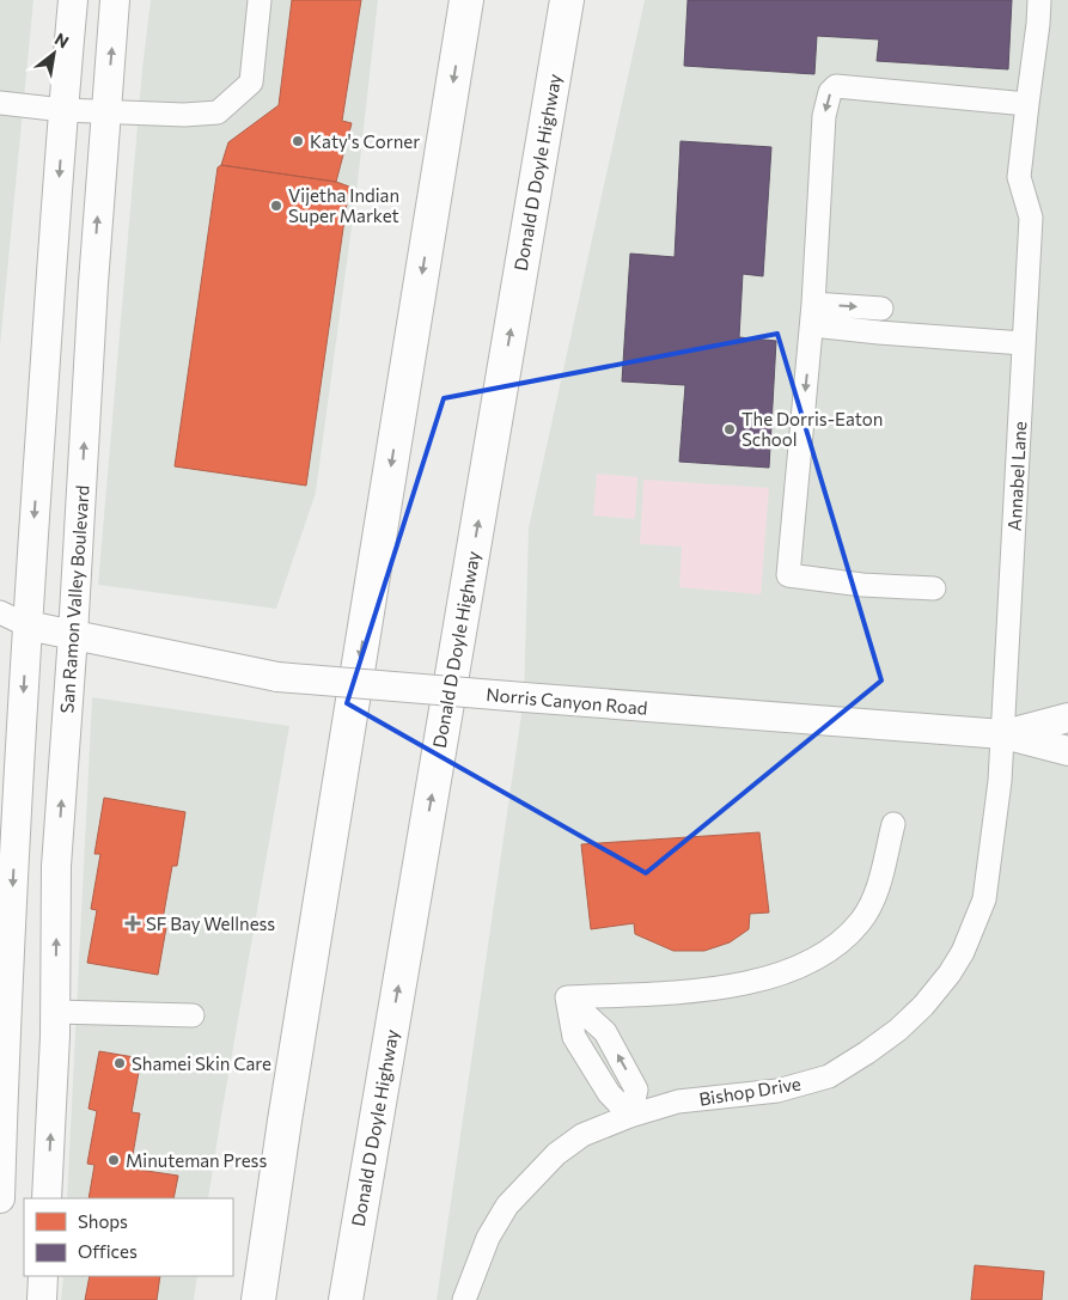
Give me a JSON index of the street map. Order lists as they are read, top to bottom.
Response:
{
  "streets": {
    "highway": ["Donald D Doyle Highway"],
    "main road": ["San Ramon Valley Boulevard", "Norris Canyon Road"],
    "street": ["Annabel Lane", "Bishop Drive"]
  },
  "crossings": [
    ["Annabel Lane", "Norris Canyon Road"],
    ["Annabel Lane", "Bishop Drive"],
    ["San Ramon Valley Boulevard", "Norris Canyon Road"],
    ["Norris Canyon Road", "Bishop Drive"]
  ],
  "places": {
    "other": [
      "Katy's Corner",
      "Vijetha Indian Super Market",
      "The Dorris-Eaton School",
      "Shamei Skin Care",
      "Minuteman Press"
    ],
    "health": ["SF Bay Wellness"]
  },
  "legend": ["Shops", "Offices"],
  "north": "top right"
}
